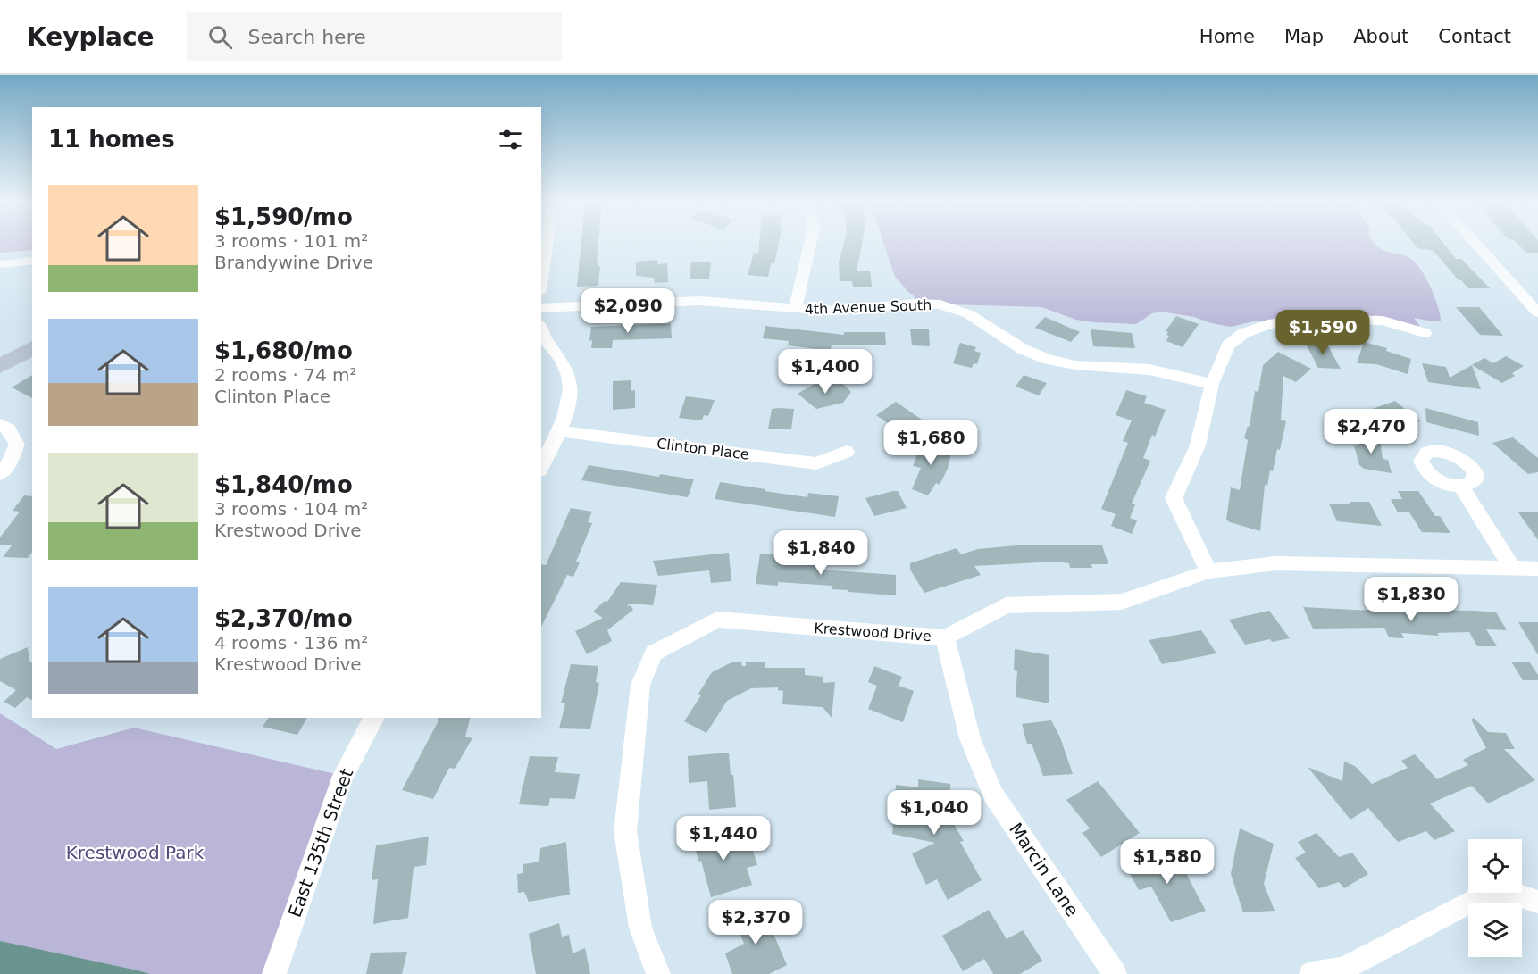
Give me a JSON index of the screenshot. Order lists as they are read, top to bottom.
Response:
{
  "streets": {
    "street": [
      "4th Avenue South",
      "Clinton Place",
      "Krestwood Drive",
      "East 135th Street",
      "Marcin Lane"
    ]
  },
  "crossings": [
    ["Krestwood Drive", "Marcin Lane"]
  ],
  "parks": ["Krestwood Park"],
  "page": {
    "header": "Keyplace",
    "search": "Search here",
    "nav": [
      "Home",
      "Map",
      "About",
      "Contact"
    ],
    "heading": "11 homes",
    "list": [
      {
        "name": "$1,590/mo",
        "note": "3 rooms · 101 m² · Brandywine Drive"
      },
      {
        "name": "$1,680/mo",
        "note": "2 rooms · 74 m² · Clinton Place"
      },
      {
        "name": "$1,840/mo",
        "note": "3 rooms · 104 m² · Krestwood Drive"
      },
      {
        "name": "$2,370/mo",
        "note": "4 rooms · 136 m² · Krestwood Drive"
      }
    ],
    "price": [
      "$2,090",
      "$1,590",
      "$1,400",
      "$2,470",
      "$1,680",
      "$1,840",
      "$1,830",
      "$1,040",
      "$1,440",
      "$1,580",
      "$2,370"
    ]
  }
}
